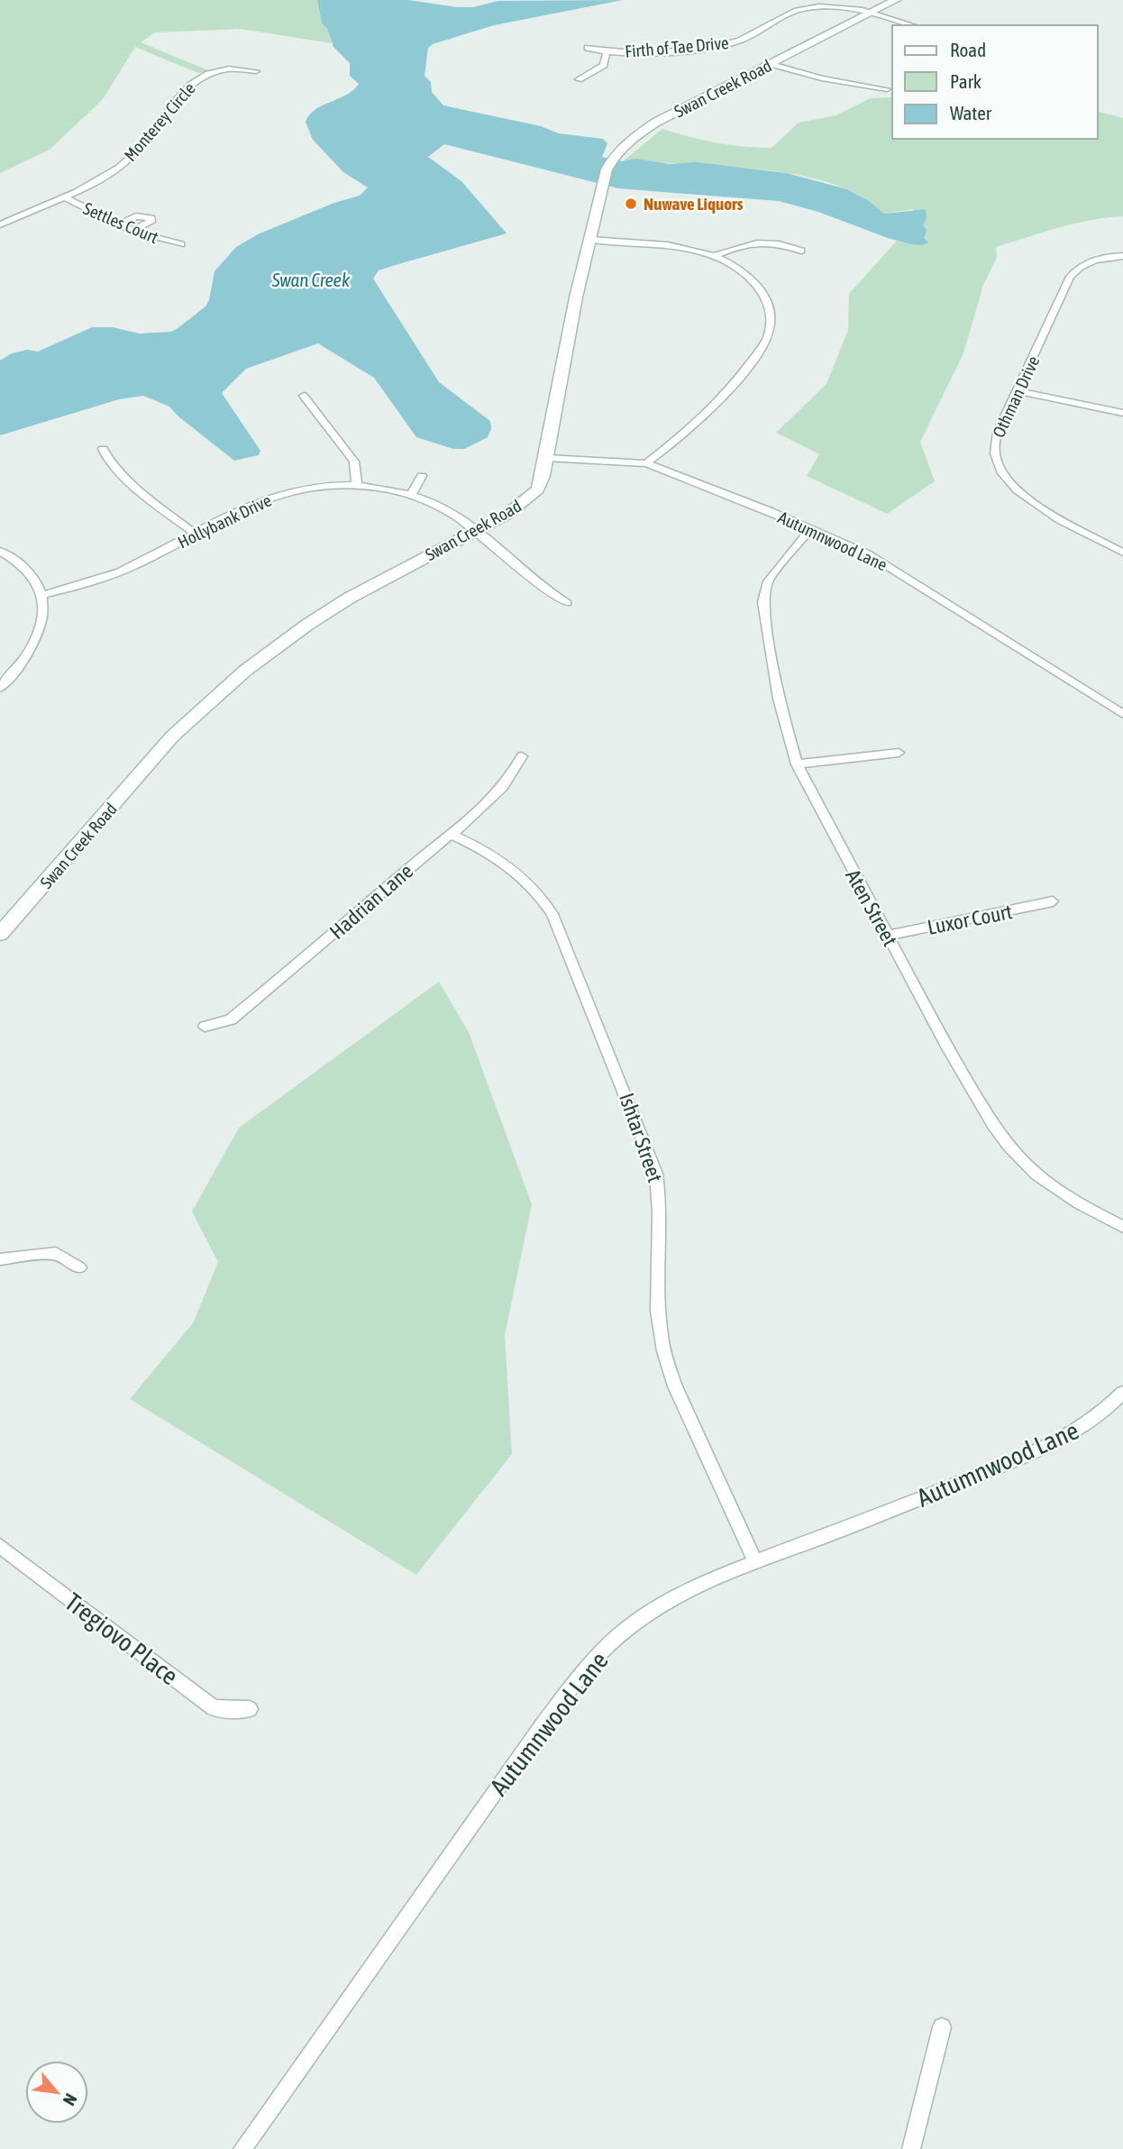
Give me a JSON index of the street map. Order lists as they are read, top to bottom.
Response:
{
  "streets": {
    "street": [
      "Firth of Tae Drive",
      "Swan Creek Road",
      "Monterey Circle",
      "Settles Court",
      "Othman Drive",
      "Hollybank Drive",
      "Autumnwood Lane",
      "Hadrian Lane",
      "Aten Street",
      "Luxor Court",
      "Ishtar Street",
      "Tregiovo Place"
    ]
  },
  "crossings": [
    ["Firth of Tae Drive", "Swan Creek Road"],
    ["Swan Creek Road", "Hollybank Drive"],
    ["Swan Creek Road", "Autumnwood Lane"],
    ["Monterey Circle", "Settles Court"],
    ["Autumnwood Lane", "Aten Street"],
    ["Autumnwood Lane", "Ishtar Street"],
    ["Hadrian Lane", "Ishtar Street"],
    ["Aten Street", "Luxor Court"]
  ],
  "water": ["Swan Creek"],
  "places": ["Nuwave Liquors"],
  "legend": ["Road", "Park", "Water"],
  "north": "bottom right"
}
